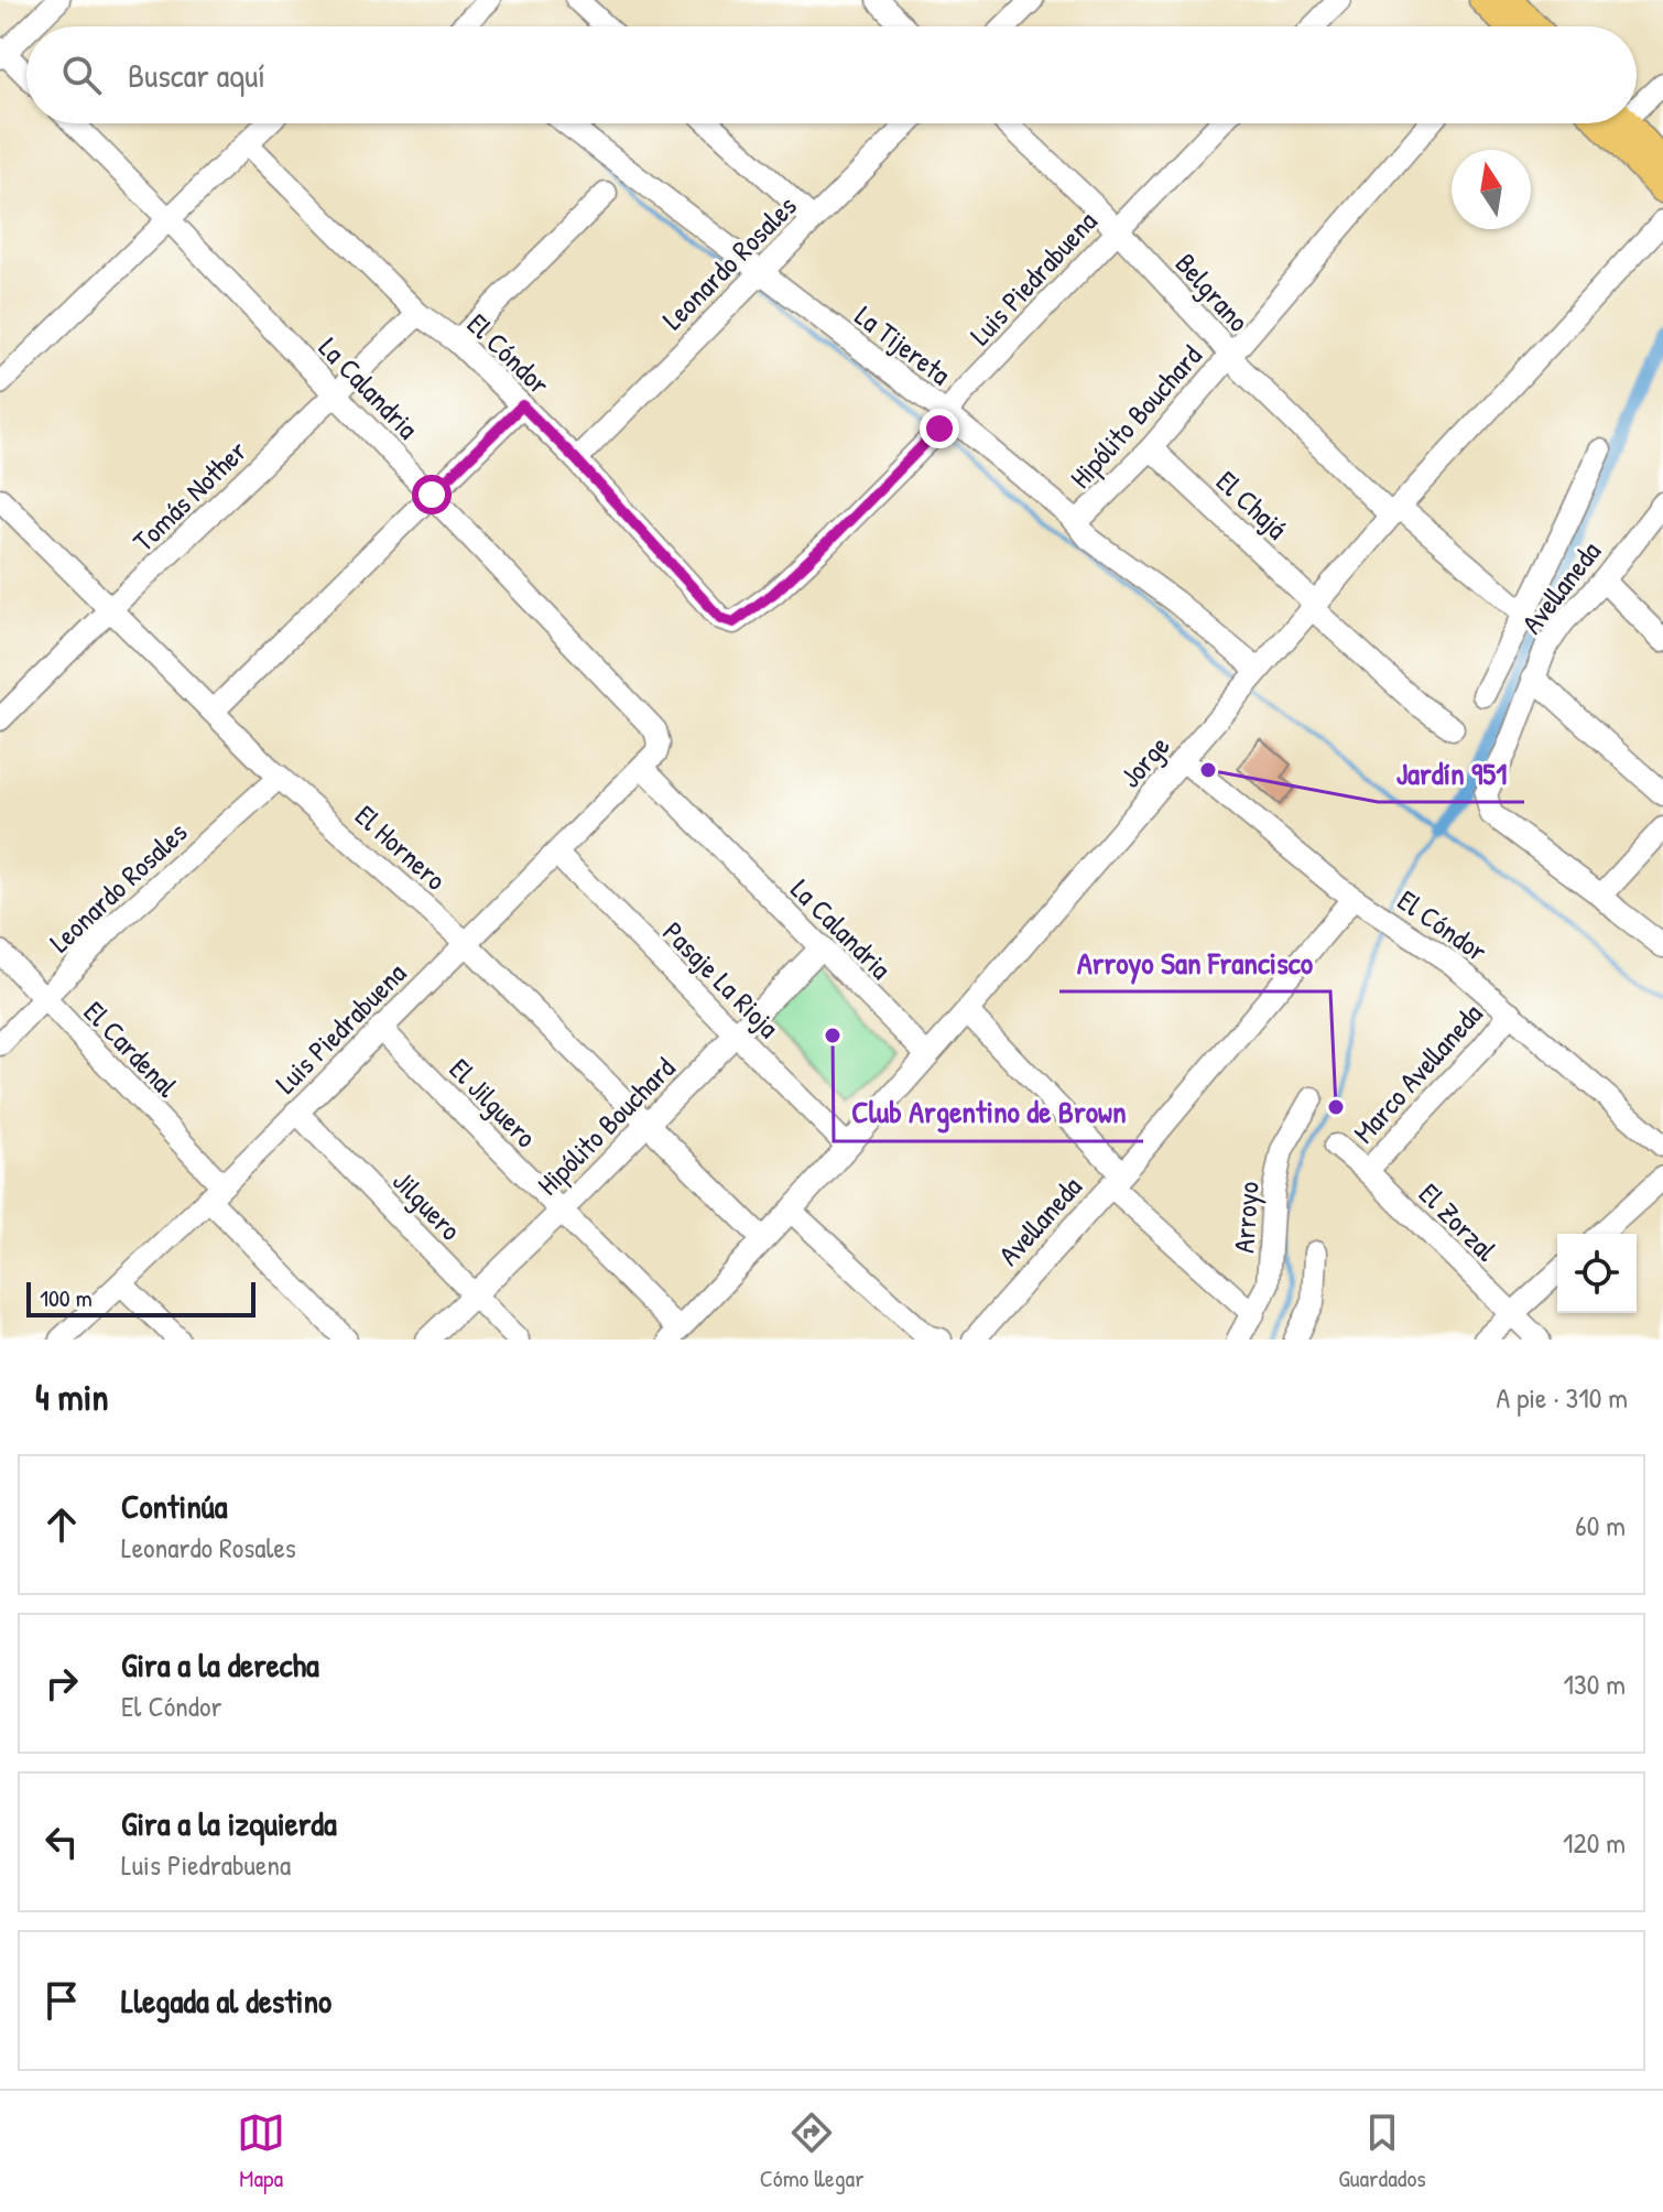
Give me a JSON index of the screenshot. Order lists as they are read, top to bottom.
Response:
{
  "streets": {
    "street": [
      "Leonardo Rosales",
      "Luis Piedrabuena",
      "Belgrano",
      "La Tijereta",
      "El Cóndor",
      "La Calandria",
      "Hipólito Bouchard",
      "Tomás Nother",
      "El Chajá",
      "Avellaneda",
      "Jorge",
      "El Hornero",
      "Pasaje La Rioja",
      "El Cardenal",
      "Marco Avellaneda",
      "El Jilguero",
      "Jilguero",
      "Arroyo",
      "El Zorzal"
    ]
  },
  "crossings": [
    ["Leonardo Rosales", "La Tijereta"],
    ["Leonardo Rosales", "El Cóndor"],
    ["Leonardo Rosales", "El Hornero"],
    ["Leonardo Rosales", "El Cardenal"],
    ["Luis Piedrabuena", "Belgrano"],
    ["Luis Piedrabuena", "La Tijereta"],
    ["Luis Piedrabuena", "El Cóndor"],
    ["Luis Piedrabuena", "La Calandria"],
    ["Luis Piedrabuena", "El Hornero"],
    ["Luis Piedrabuena", "Pasaje La Rioja"],
    ["Luis Piedrabuena", "El Cardenal"],
    ["Luis Piedrabuena", "El Jilguero"],
    ["Luis Piedrabuena", "Jilguero"],
    ["Belgrano", "Hipólito Bouchard"],
    ["Belgrano", "Jorge"],
    ["La Tijereta", "Hipólito Bouchard"],
    ["La Tijereta", "Jorge"],
    ["El Cóndor", "Tomás Nother"],
    ["El Cóndor", "Avellaneda"],
    ["El Cóndor", "Jorge"],
    ["El Cóndor", "Marco Avellaneda"],
    ["La Calandria", "Hipólito Bouchard"],
    ["La Calandria", "Tomás Nother"],
    ["La Calandria", "Jorge"],
    ["Hipólito Bouchard", "El Chajá"],
    ["Hipólito Bouchard", "El Hornero"],
    ["Hipólito Bouchard", "Pasaje La Rioja"],
    ["Hipólito Bouchard", "El Jilguero"],
    ["Hipólito Bouchard", "Jilguero"],
    ["Tomás Nother", "El Hornero"],
    ["El Chajá", "Jorge"],
    ["Jorge", "El Hornero"],
    ["Jorge", "Pasaje La Rioja"],
    ["Jorge", "El Jilguero"],
    ["Marco Avellaneda", "El Zorzal"]
  ],
  "places": ["Jardín 951", "Club Argentino de Brown", "Arroyo San Francisco"],
  "scale_bar": "100 m",
  "north": "top",
  "page": {
    "search": "Buscar aquí",
    "scale": "100 m",
    "heading": ["4 min", "A pie · 310 m"],
    "list": [
      ["Continúa", "Leonardo Rosales", "60 m"],
      ["Gira a la derecha", "El Cóndor", "130 m"],
      ["Gira a la izquierda", "Luis Piedrabuena", "120 m"],
      "Llegada al destino"
    ],
    "nav": ["Mapa", "Cómo llegar", "Guardados"]
  }
}
